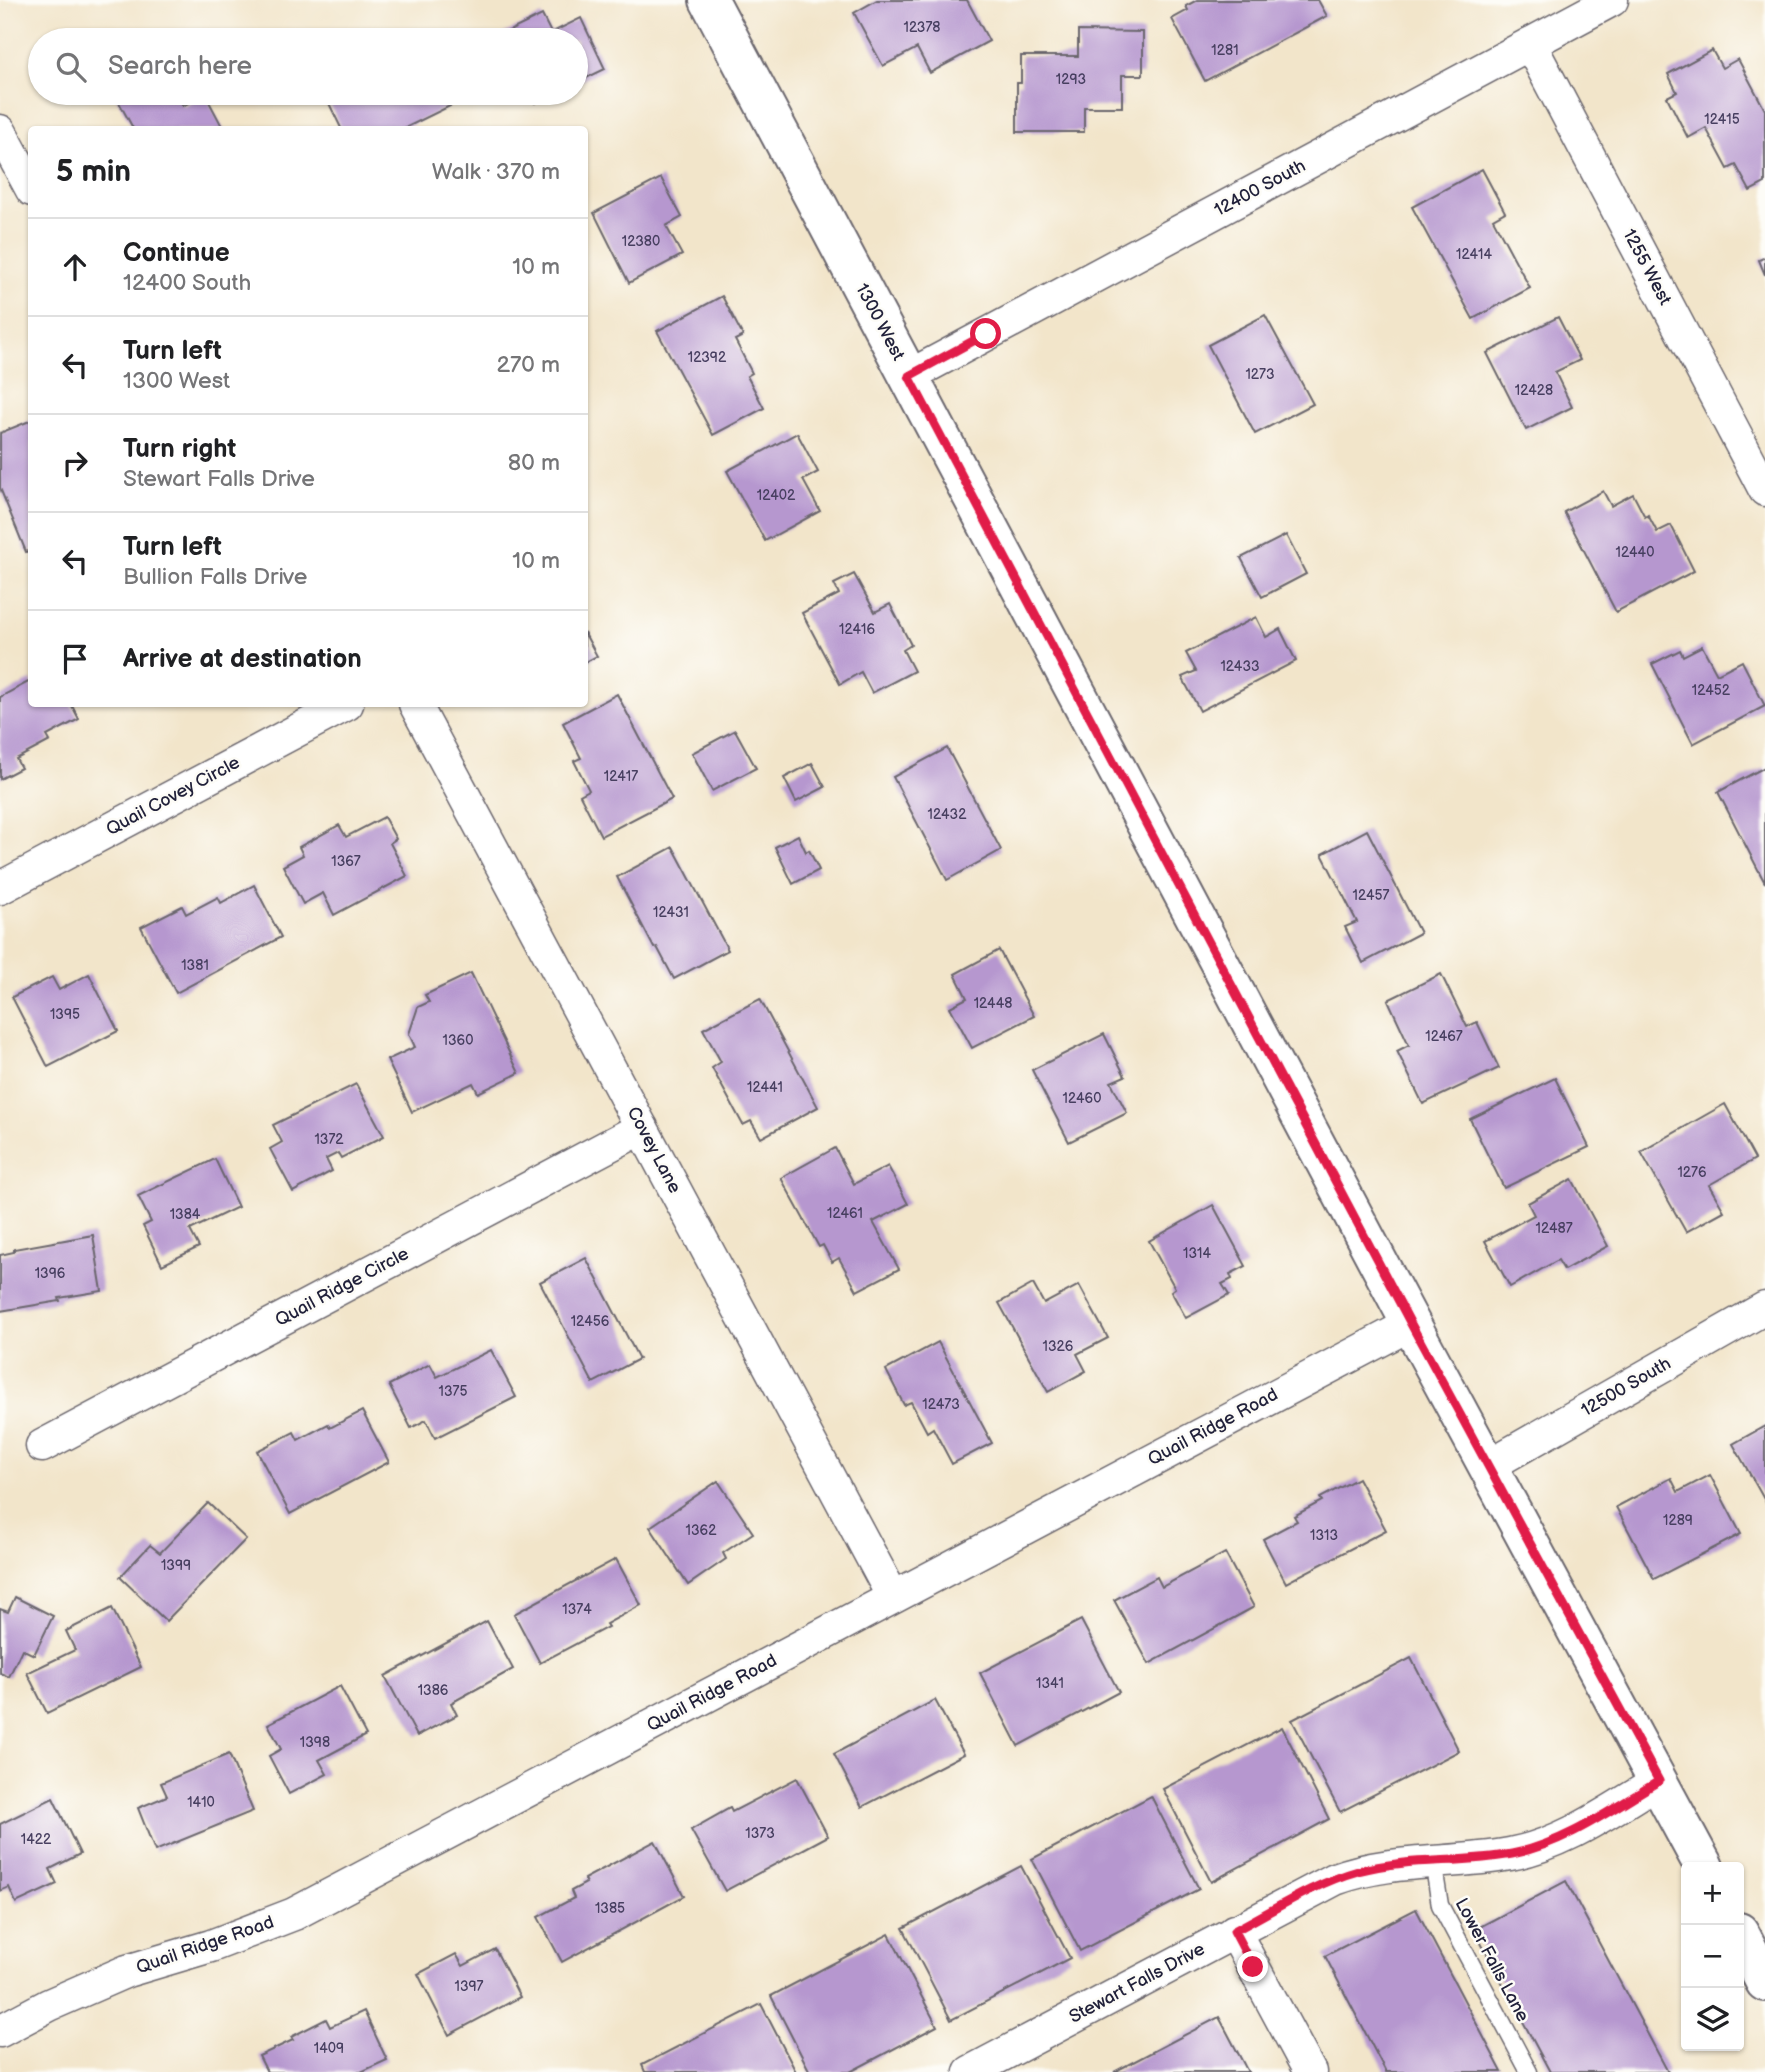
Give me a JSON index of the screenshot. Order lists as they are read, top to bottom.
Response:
{
  "streets": {
    "street": [
      "12400 South",
      "1255 West",
      "1300 West",
      "Quail Covey Circle",
      "Covey Lane",
      "Quail Ridge Circle",
      "12500 South",
      "Quail Ridge Road",
      "Stewart Falls Drive"
    ],
    "lane": ["Lower Falls Lane"]
  },
  "crossings": [
    ["12400 South", "1255 West"],
    ["12400 South", "1300 West"],
    ["1300 West", "12500 South"],
    ["1300 West", "Quail Ridge Road"],
    ["1300 West", "Stewart Falls Drive"],
    ["Covey Lane", "Quail Ridge Circle"],
    ["Covey Lane", "Quail Ridge Road"],
    ["Lower Falls Lane", "Stewart Falls Drive"]
  ],
  "house_numbers": [
    "12378",
    "1281",
    "1293",
    "12415",
    "12380",
    "12414",
    "12392",
    "1273",
    "12428",
    "12402",
    "12440",
    "12416",
    "12433",
    "12452",
    "12417",
    "12432",
    "1367",
    "12457",
    "12431",
    "1381",
    "12448",
    "1395",
    "12467",
    "1360",
    "12441",
    "12460",
    "1372",
    "1276",
    "12461",
    "1384",
    "12487",
    "1314",
    "1396",
    "12456",
    "1326",
    "1375",
    "12473",
    "1289",
    "1362",
    "1313",
    "1399",
    "1374",
    "1341",
    "1386",
    "1398",
    "1410",
    "1373",
    "1422",
    "1385",
    "1397",
    "1409"
  ],
  "page": {
    "search": "Search here",
    "heading": ["5 min", "Walk · 370 m"],
    "list": [
      ["Continue", "12400 South", "10 m"],
      ["Turn left", "1300 West", "270 m"],
      ["Turn right", "Stewart Falls Drive", "80 m"],
      ["Turn left", "Bullion Falls Drive", "10 m"],
      "Arrive at destination"
    ],
    "map_buttons": ["+", "−"]
  }
}
